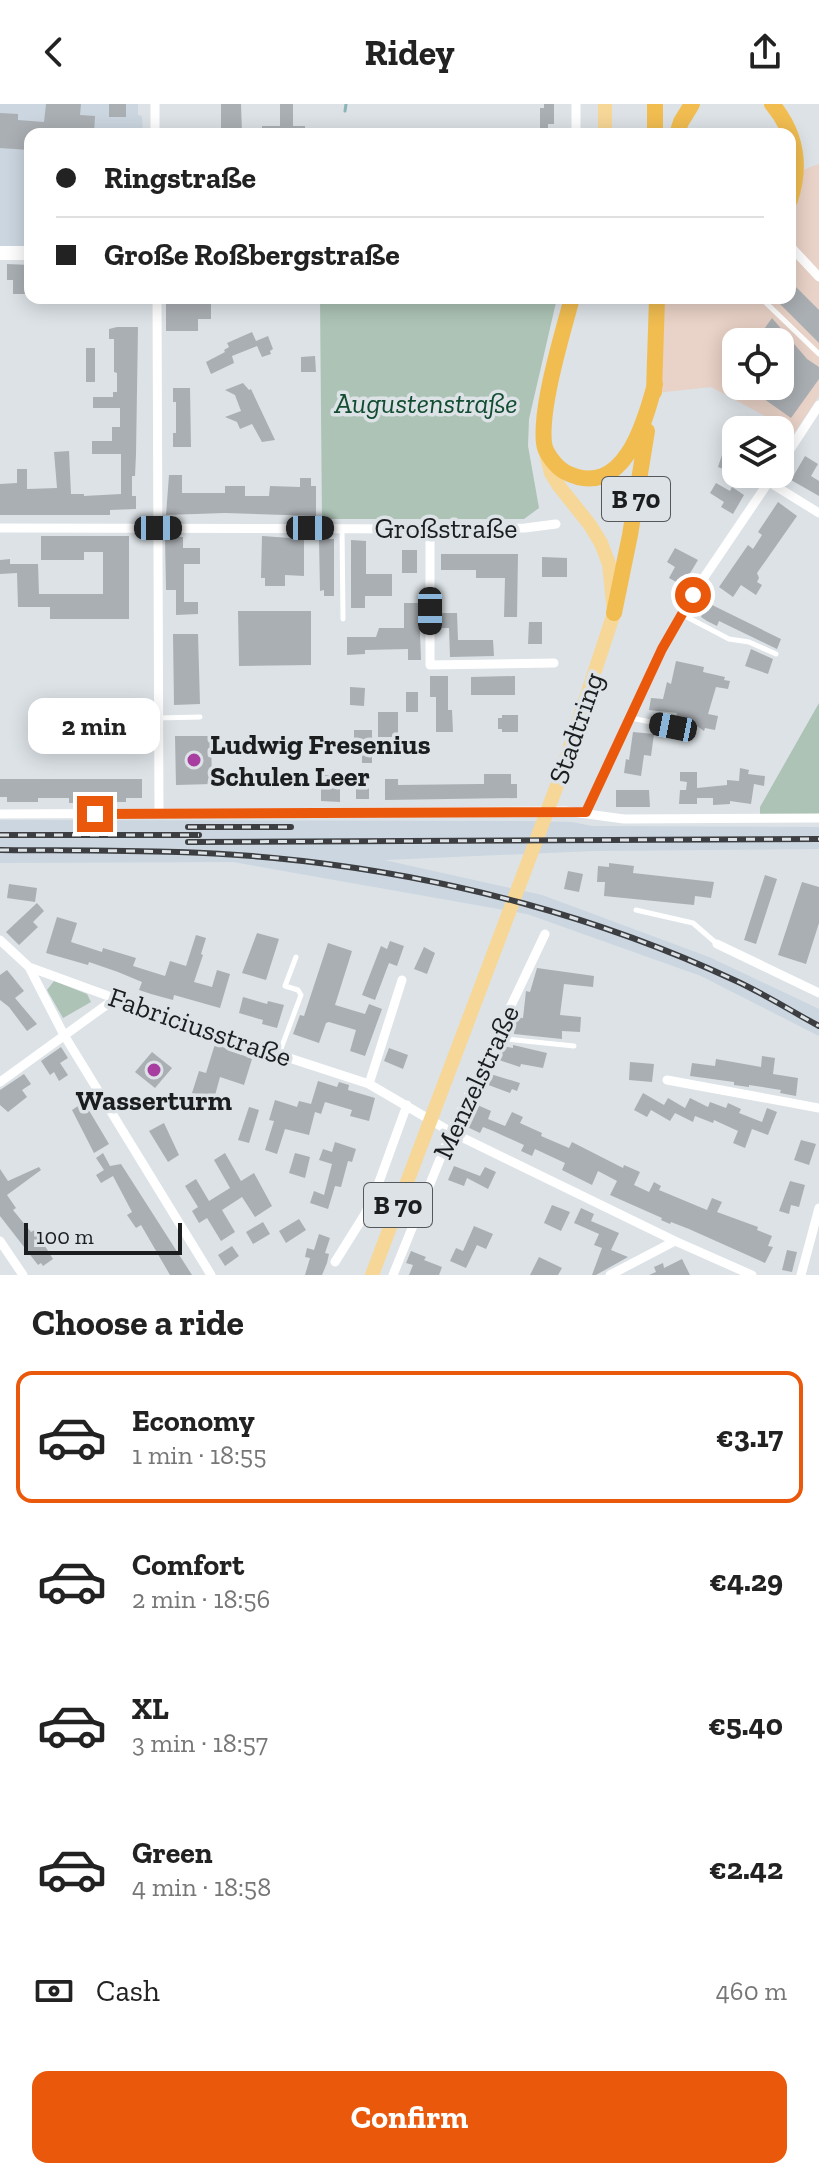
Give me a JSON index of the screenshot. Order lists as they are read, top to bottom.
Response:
{
  "streets": {
    "highway": ["B 70", "Stadtring"],
    "street": ["Großstraße", "Fabriciusstraße", "Menzelstraße"]
  },
  "crossings": [
    ["B 70", "Stadtring"],
    ["Fabriciusstraße", "Menzelstraße"]
  ],
  "parks": ["Augustenstraße"],
  "places": ["Ludwig Fresenius Schulen Leer", "Wasserturm"],
  "scale_bar": "100 m",
  "page": {
    "header": "Ridey",
    "banner": ["Ringstraße", "Große Roßbergstraße"],
    "bubble": "2 min",
    "scale": "100 m",
    "heading": "Choose a ride",
    "list": [
      {
        "name": "Economy",
        "note": "1 min · 18:55",
        "value": "€3.17"
      },
      {
        "name": "Comfort",
        "note": "2 min · 18:56",
        "value": "€4.29"
      },
      {
        "name": "XL",
        "note": "3 min · 18:57",
        "value": "€5.40"
      },
      {
        "name": "Green",
        "note": "4 min · 18:58",
        "value": "€2.42"
      }
    ],
    "pay": ["Cash", "460 m"],
    "buttons": "Confirm"
  }
}
